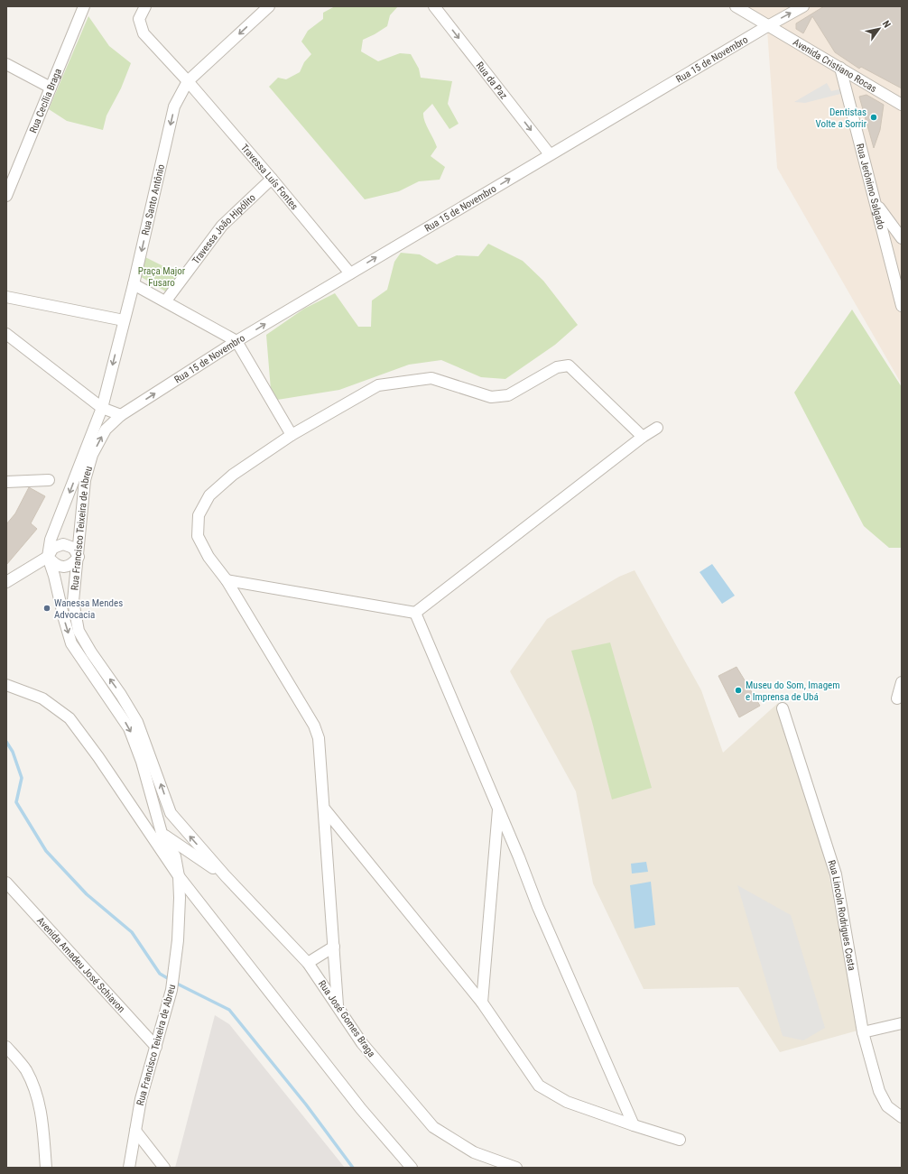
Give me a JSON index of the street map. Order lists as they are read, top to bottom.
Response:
{
  "streets": {
    "street": [
      "Rua 15 de Novembro",
      "Avenida Cristiano Rocas",
      "Rua da Paz",
      "Rua Cecília Braga",
      "Travessa Luís Fontes",
      "Rua Jerônimo Salgado",
      "Rua Santo Antônio",
      "Travessa João Hipólito",
      "Rua Francisco Teixeira de Abreu",
      "Rua Lincoln Rodrigues Costa",
      "Avenida Amadeu José Schiavon",
      "Rua José Gomes Braga"
    ]
  },
  "crossings": [
    ["Rua 15 de Novembro", "Avenida Cristiano Rocas"],
    ["Rua 15 de Novembro", "Rua da Paz"],
    ["Rua 15 de Novembro", "Travessa Luís Fontes"],
    ["Rua 15 de Novembro", "Rua Francisco Teixeira de Abreu"],
    ["Avenida Cristiano Rocas", "Rua Jerônimo Salgado"],
    ["Travessa Luís Fontes", "Rua Santo Antônio"],
    ["Travessa Luís Fontes", "Travessa João Hipólito"],
    ["Rua Santo Antônio", "Rua Francisco Teixeira de Abreu"],
    ["Rua Francisco Teixeira de Abreu", "Avenida Amadeu José Schiavon"]
  ],
  "one_way": ["Rua 15 de Novembro", "Rua da Paz", "Rua Santo Antônio"],
  "parks": ["Praça Major Fusaro"],
  "places": ["Dentistas Volte a Sorrir", "Wanessa Mendes Advocacia", "Museu do Som, Imagem e Imprensa de Ubá"],
  "north": "top right"
}
